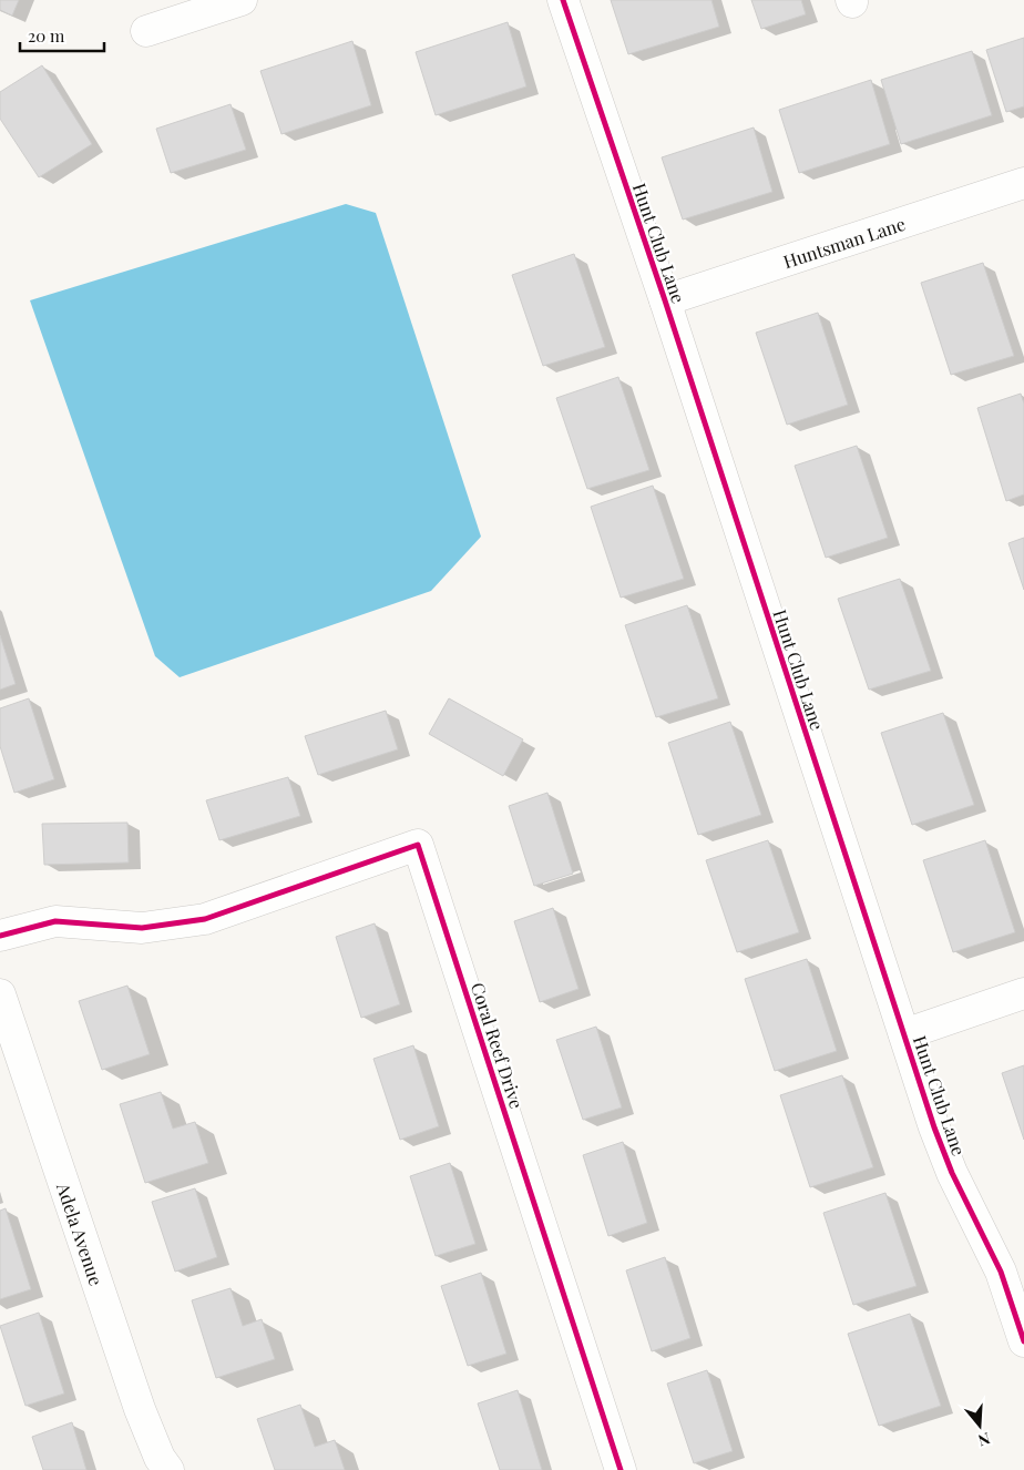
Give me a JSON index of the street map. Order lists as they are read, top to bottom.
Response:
{
  "streets": {
    "street": [
      "Huntsman Lane",
      "Hunt Club Lane",
      "Coral Reef Drive",
      "Adela Avenue"
    ]
  },
  "crossings": [
    ["Huntsman Lane", "Hunt Club Lane"]
  ],
  "scale_bar": "20 m",
  "north": "bottom"
}
